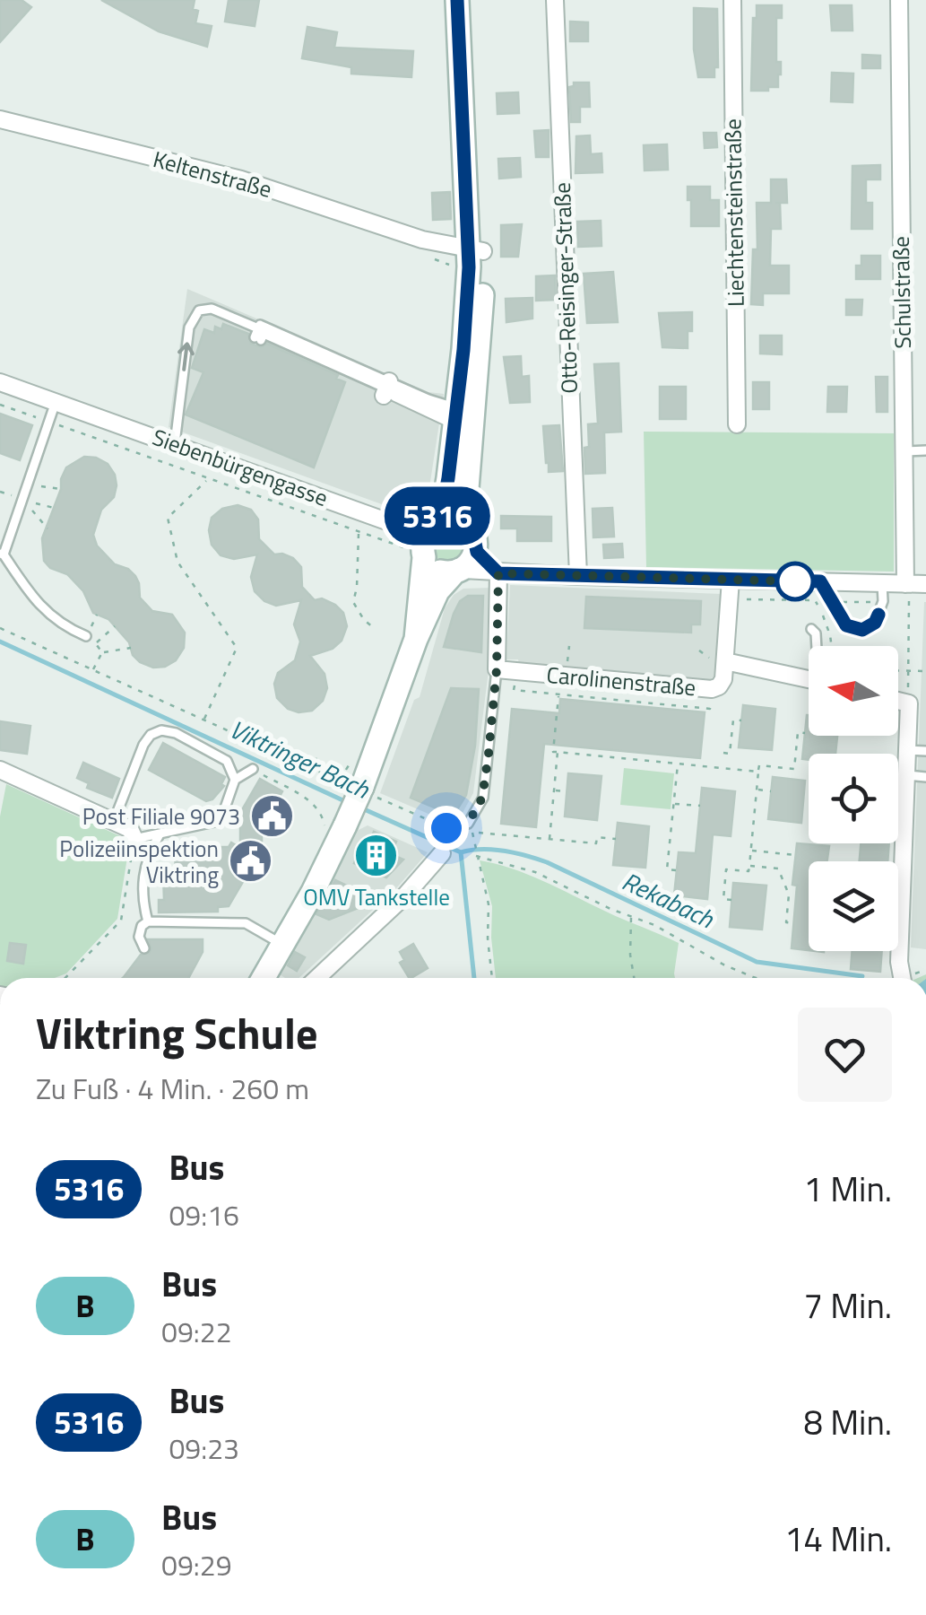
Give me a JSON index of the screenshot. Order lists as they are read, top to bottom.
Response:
{
  "streets": {
    "street": [
      "Keltenstraße",
      "Liechtensteinstraße",
      "Otto-Reisinger-Straße",
      "Schulstraße",
      "Siebenbürgengasse",
      "Carolinenstraße"
    ]
  },
  "water": ["Viktringer Bach", "Rekabach"],
  "places": {
    "public building": ["Post Filiale 9073", "Polizeiinspektion Viktring"],
    "building": ["OMV Tankstelle"]
  },
  "lines": ["bus line 5316"],
  "north": "left",
  "page": {
    "on_map": "5316",
    "heading": ["Viktring Schule", "Zu Fuß · 4 Min. · 260 m"],
    "list": [
      {
        "mark": "5316",
        "name": "Bus",
        "note": "09:16",
        "value": "1 Min."
      },
      {
        "mark": "B",
        "name": "Bus",
        "note": "09:22",
        "value": "7 Min."
      },
      {
        "mark": "5316",
        "name": "Bus",
        "note": "09:23",
        "value": "8 Min."
      },
      {
        "mark": "B",
        "name": "Bus",
        "note": "09:29",
        "value": "14 Min."
      }
    ]
  }
}
